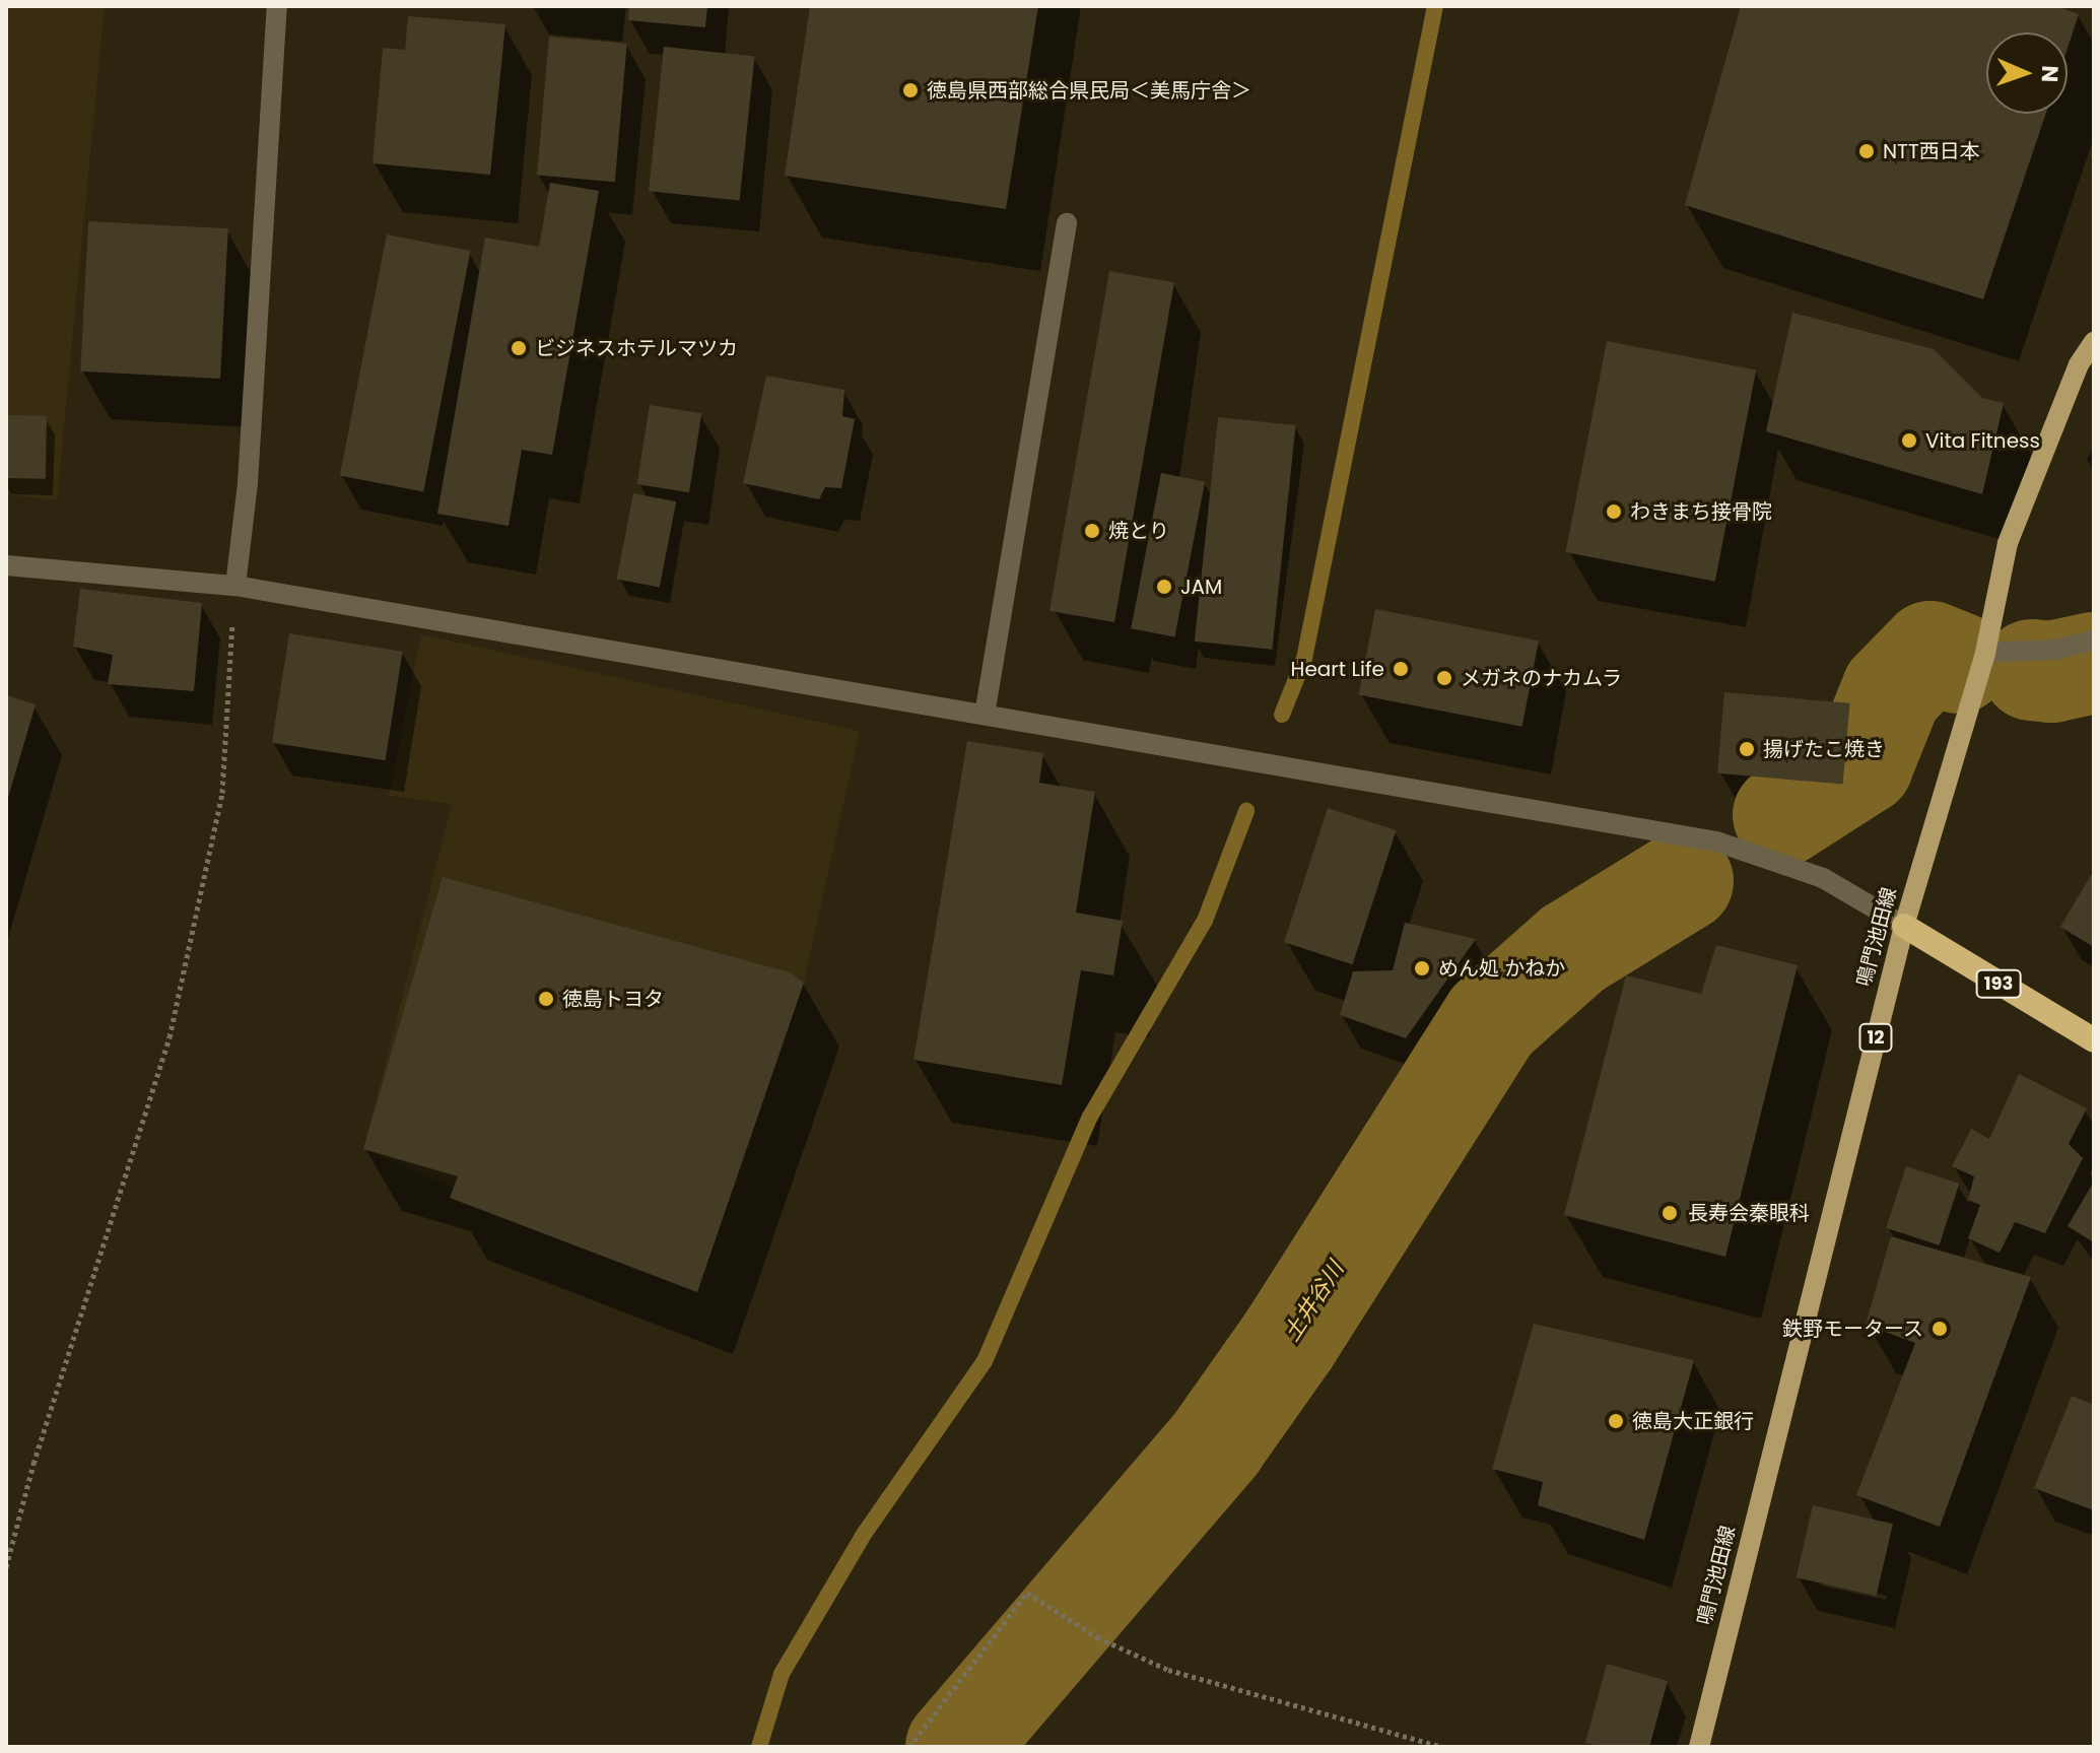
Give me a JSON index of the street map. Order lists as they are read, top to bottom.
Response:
{
  "streets": {
    "highway": ["193"],
    "main road": ["鳴門池田線", "12"]
  },
  "crossings": [
    ["鳴門池田線", "193"]
  ],
  "water": ["土井谷川"],
  "places": [
    "徳島県西部総合県民局＜美馬庁舎＞",
    "NTT西日本",
    "ビジネスホテルマツカ",
    "Vita Fitness",
    "わきまち接骨院",
    "焼とり",
    "JAM",
    "Heart Life",
    "メガネのナカムラ",
    "揚げたこ焼き",
    "めん処 かねか",
    "徳島トヨタ",
    "長寿会秦眼科",
    "鉄野モータース",
    "徳島大正銀行"
  ],
  "north": "right"
}
